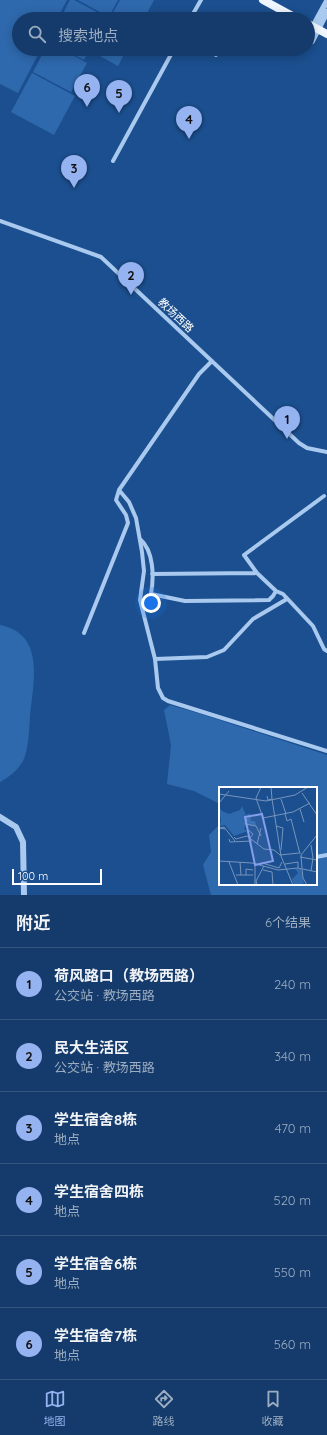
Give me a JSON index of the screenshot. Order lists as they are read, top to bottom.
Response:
{
  "streets": {
    "street": ["教场西路"]
  },
  "scale_bar": "100 m",
  "page": {
    "search": "搜索地点",
    "pins": [
      "6",
      "5",
      "4",
      "3",
      "2",
      "1"
    ],
    "scale": "100 m",
    "heading": ["附近", "6个结果"],
    "list": [
      {
        "mark": "1",
        "name": "荷风路口（教场西路）",
        "note": "公交站 · 教场西路",
        "value": "240 m"
      },
      {
        "mark": "2",
        "name": "民大生活区",
        "note": "公交站 · 教场西路",
        "value": "340 m"
      },
      {
        "mark": "3",
        "name": "学生宿舍8栋",
        "note": "地点",
        "value": "470 m"
      },
      {
        "mark": "4",
        "name": "学生宿舍四栋",
        "note": "地点",
        "value": "520 m"
      },
      {
        "mark": "5",
        "name": "学生宿舍6栋",
        "note": "地点",
        "value": "550 m"
      },
      {
        "mark": "6",
        "name": "学生宿舍7栋",
        "note": "地点",
        "value": "560 m"
      }
    ],
    "nav": ["地图", "路线", "收藏"]
  }
}
